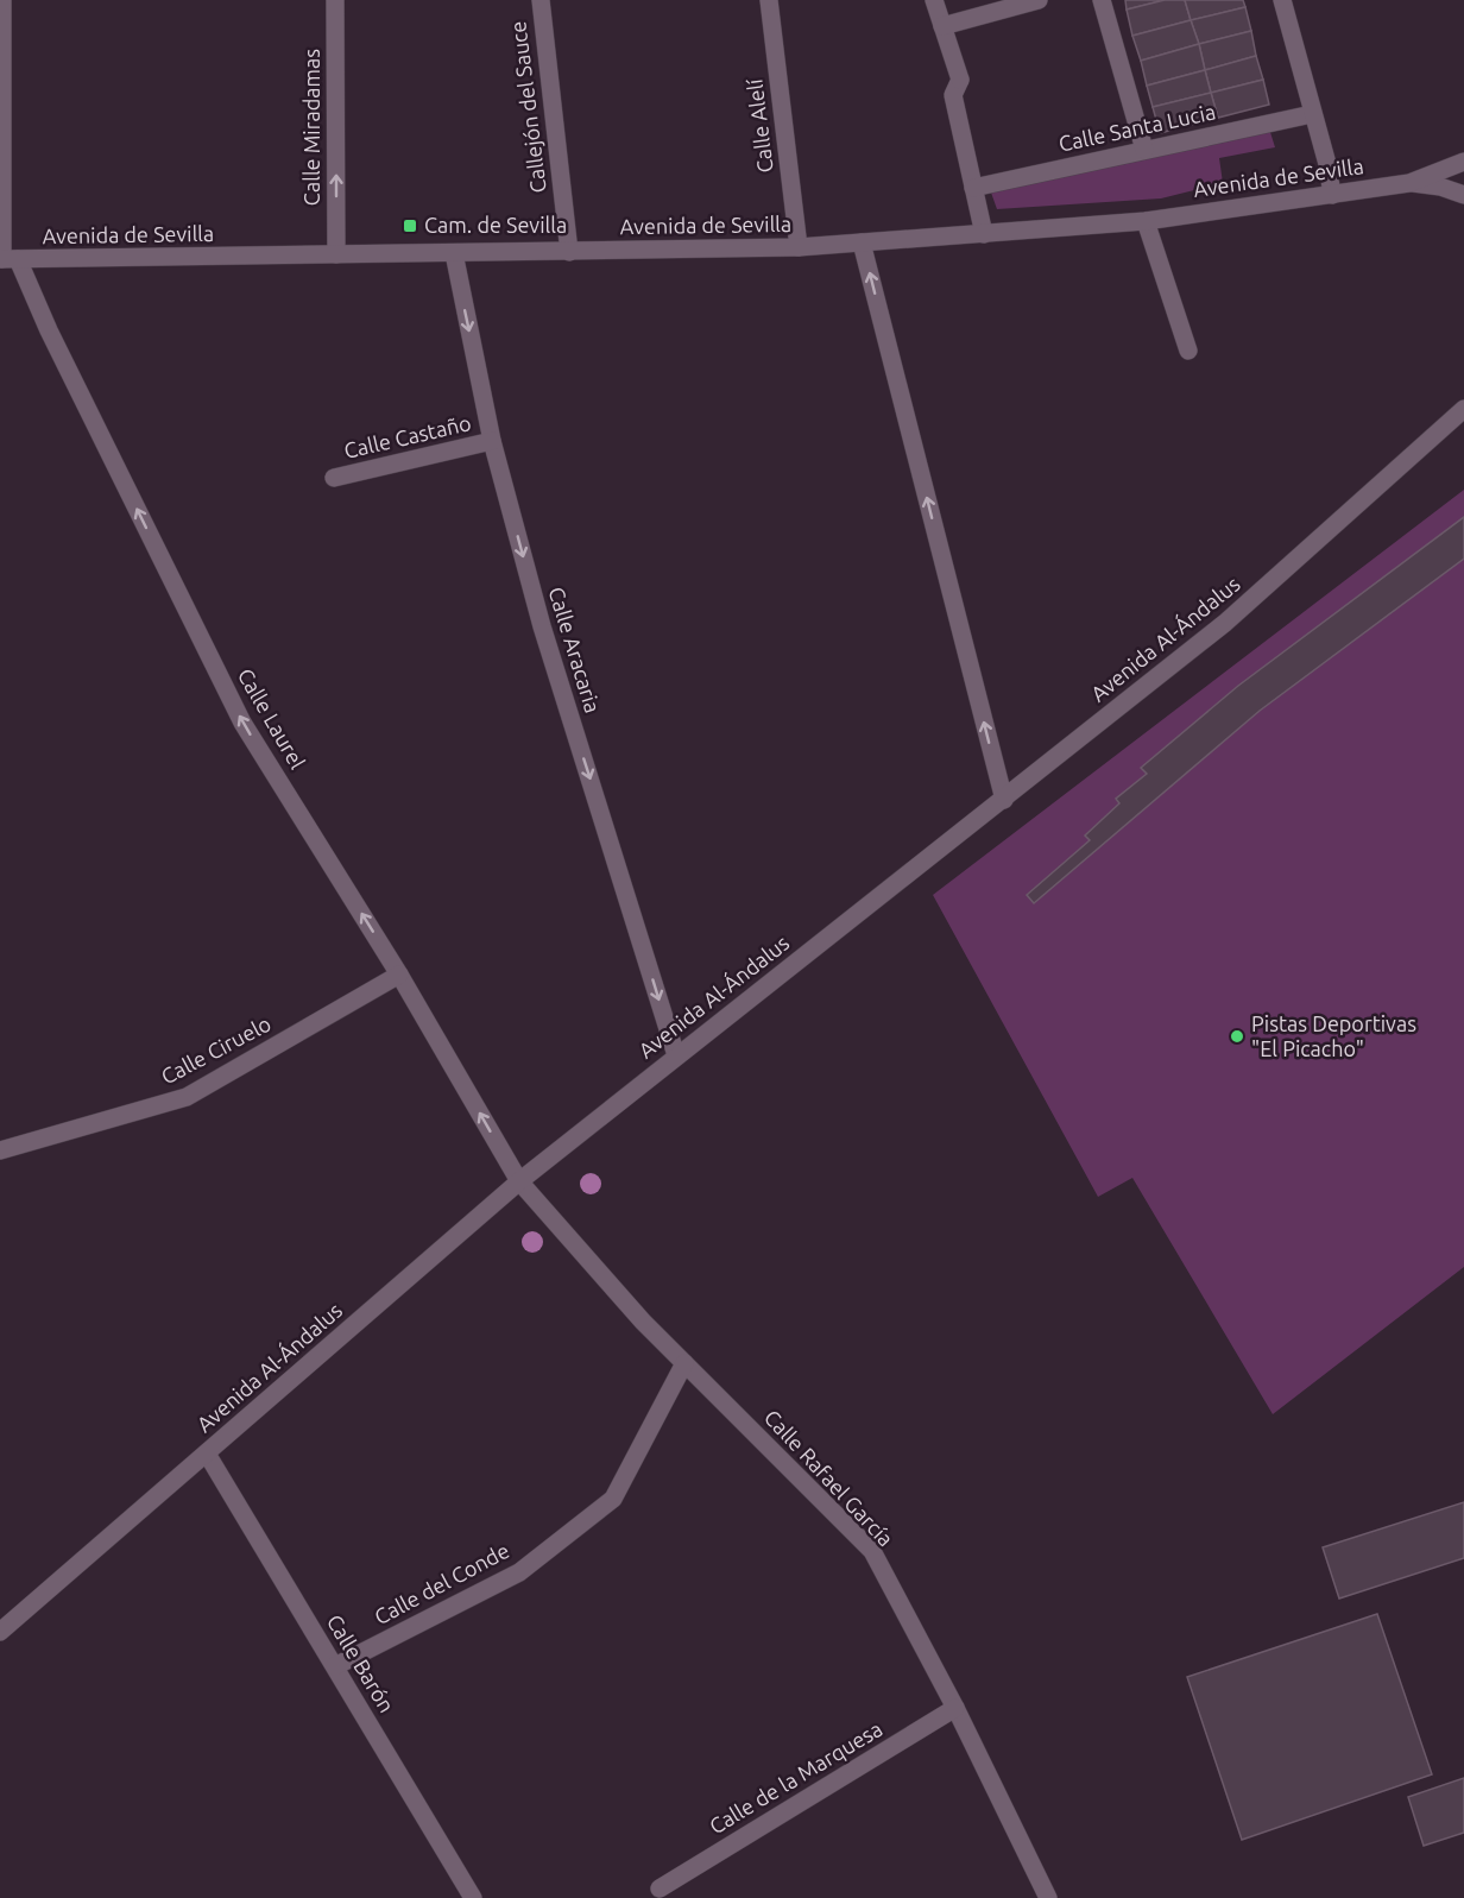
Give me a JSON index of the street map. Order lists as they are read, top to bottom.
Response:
{
  "streets": {
    "street": [
      "Callejón del Sauce",
      "Calle Alelí",
      "Calle Miradamas",
      "Calle Santa Lucia",
      "Avenida de Sevilla",
      "Calle Castaño",
      "Avenida Al-Ándalus",
      "Calle Aracaria",
      "Calle Laurel",
      "Calle Ciruelo",
      "Calle Rafael García",
      "Calle del Conde",
      "Calle Barón",
      "Calle de la Marquesa"
    ]
  },
  "crossings": [
    ["Callejón del Sauce", "Avenida de Sevilla"],
    ["Calle Alelí", "Avenida de Sevilla"],
    ["Calle Miradamas", "Avenida de Sevilla"],
    ["Avenida de Sevilla", "Calle Aracaria"],
    ["Avenida de Sevilla", "Calle Laurel"],
    ["Calle Castaño", "Calle Aracaria"],
    ["Avenida Al-Ándalus", "Calle Aracaria"],
    ["Avenida Al-Ándalus", "Calle Laurel"],
    ["Avenida Al-Ándalus", "Calle Rafael García"],
    ["Avenida Al-Ándalus", "Calle Barón"],
    ["Calle Laurel", "Calle Ciruelo"],
    ["Calle Laurel", "Calle Rafael García"],
    ["Calle Rafael García", "Calle del Conde"],
    ["Calle Rafael García", "Calle de la Marquesa"],
    ["Calle del Conde", "Calle Barón"]
  ],
  "one_way": ["Calle Miradamas", "Calle Aracaria", "Calle Laurel"],
  "places": {
    "transit": ["Cam. de Sevilla"],
    "other": ["Pistas Deportivas \"El Picacho\""]
  }
}
